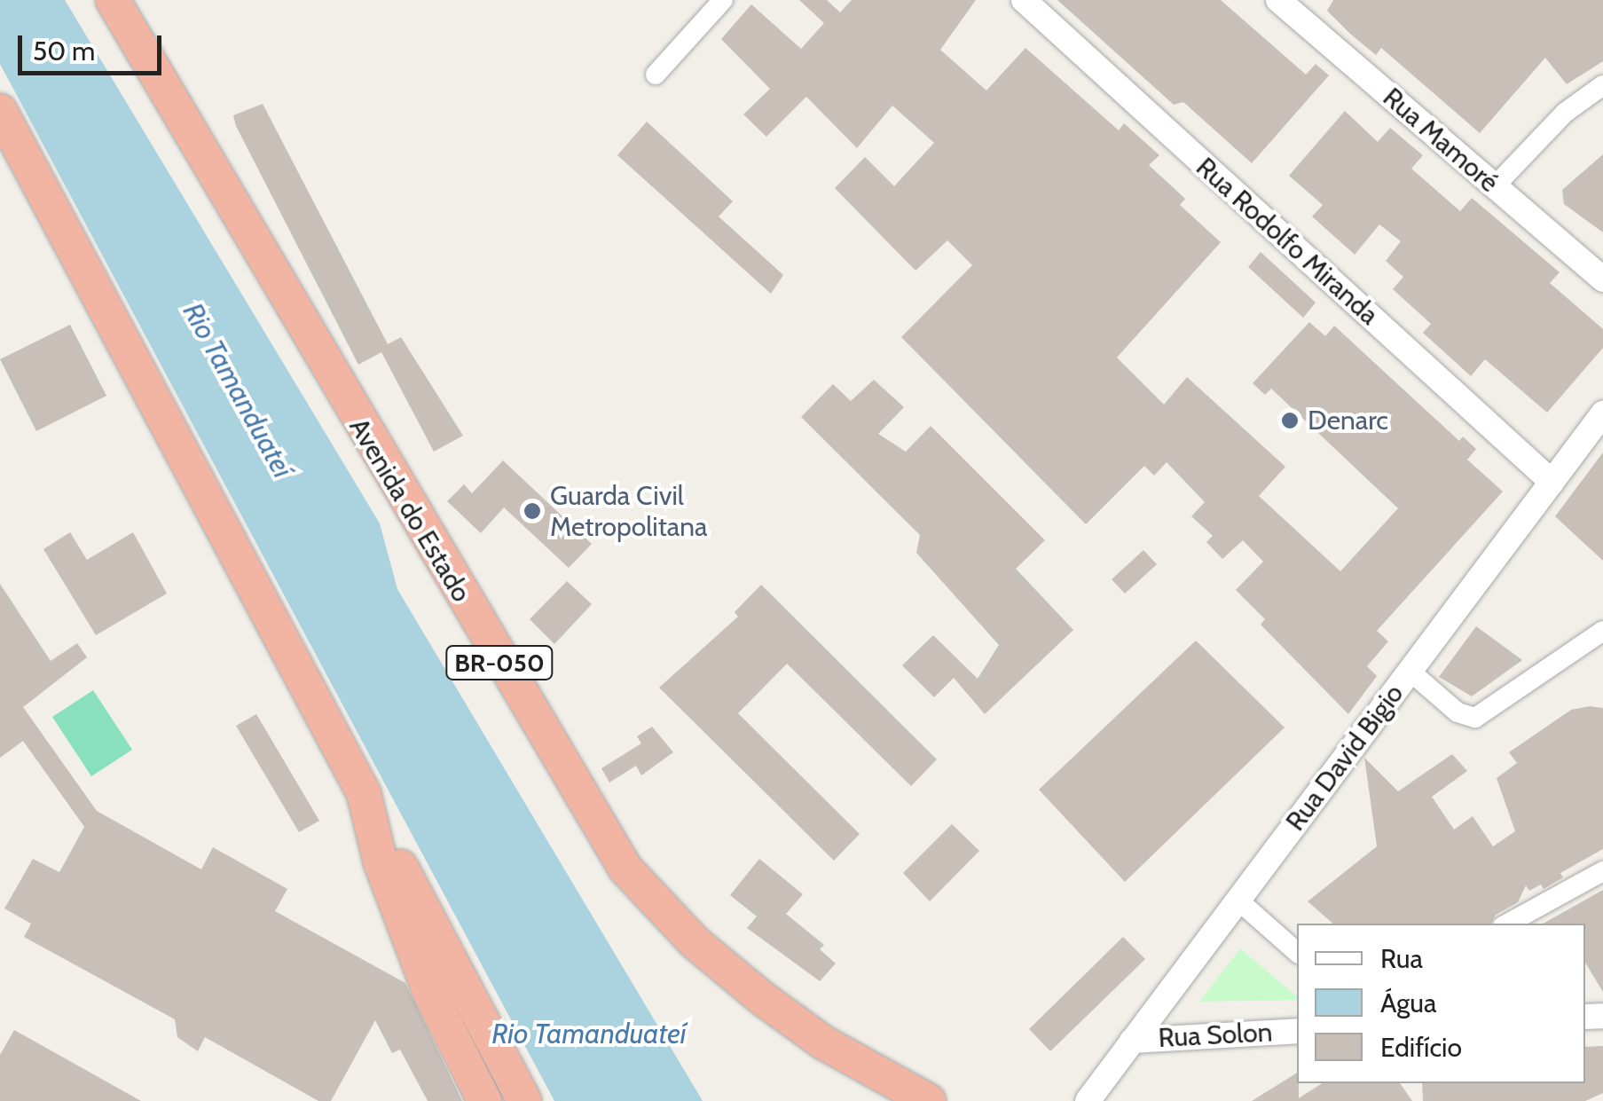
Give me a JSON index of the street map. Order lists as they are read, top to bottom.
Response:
{
  "streets": {
    "highway": ["Avenida do Estado", "BR-050"],
    "street": [
      "Rua Mamoré",
      "Rua Rodolfo Miranda",
      "Rua David Bigio",
      "Rua Solon"
    ]
  },
  "crossings": [
    ["Rua Rodolfo Miranda", "Rua David Bigio"],
    ["Rua David Bigio", "Rua Solon"]
  ],
  "water": ["Rio Tamanduateí"],
  "places": ["Denarc", "Guarda Civil Metropolitana"],
  "legend": ["Rua", "Água", "Edifício"],
  "scale_bar": "50 m"
}
